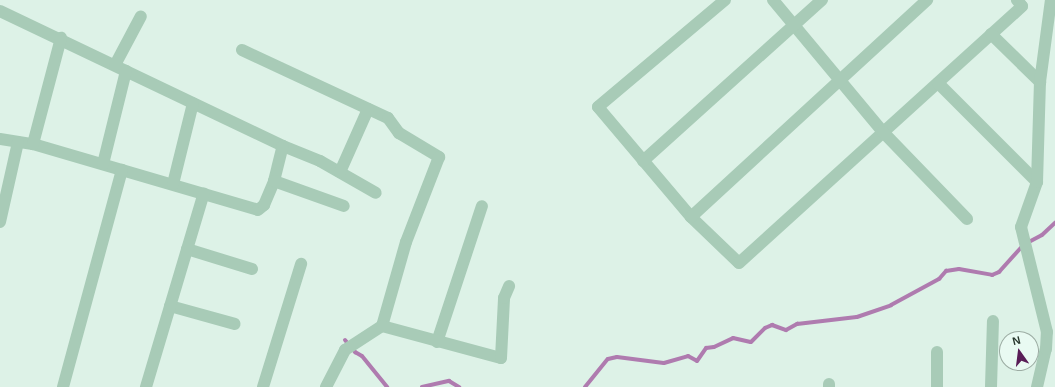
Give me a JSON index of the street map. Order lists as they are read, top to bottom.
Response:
{
  "north": "top"
}
